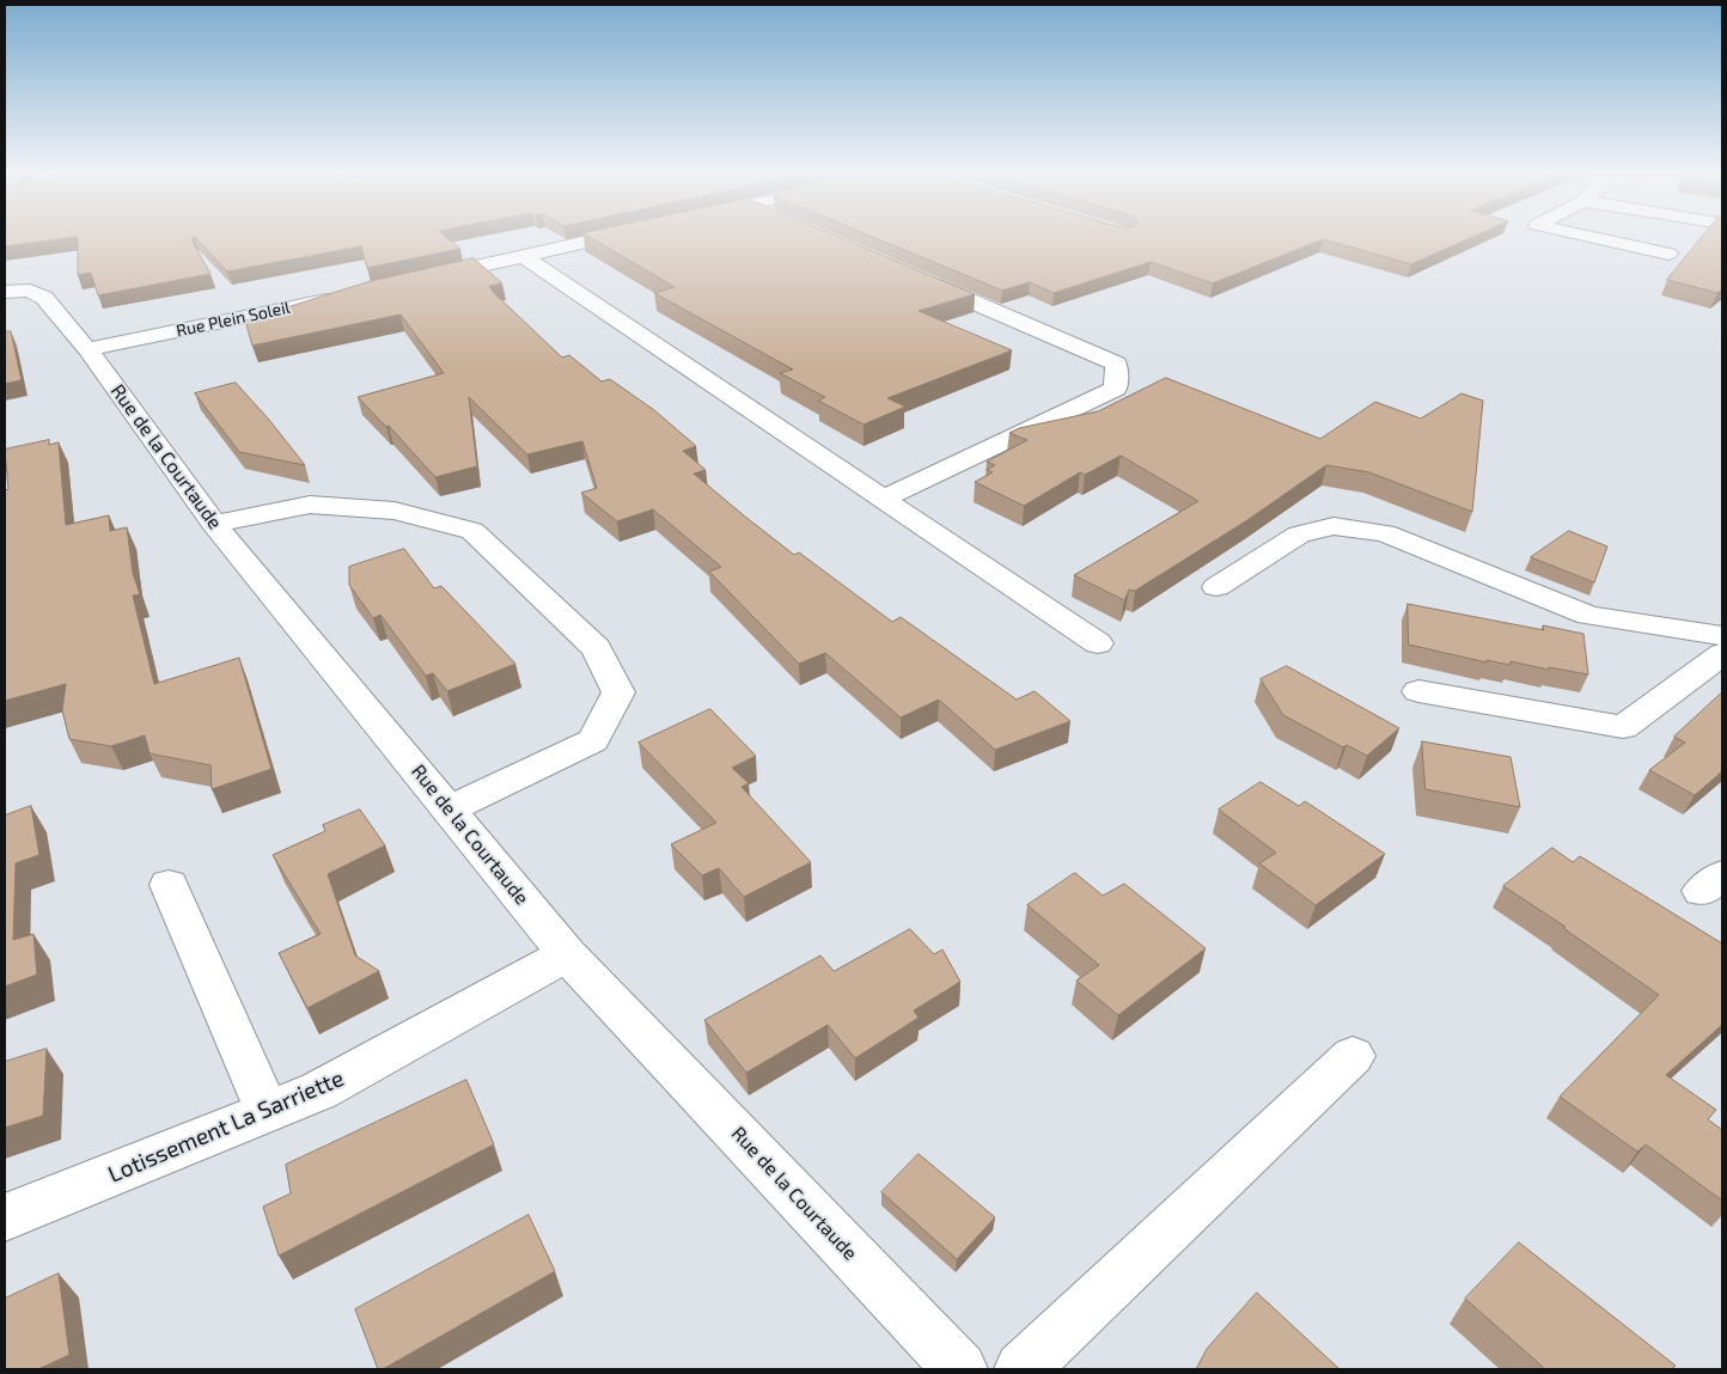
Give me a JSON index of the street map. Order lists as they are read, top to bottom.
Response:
{
  "streets": {
    "street": ["Rue Plein Soleil", "Rue de la Courtaude", "Lotissement La Sarriette"]
  },
  "crossings": [
    ["Rue Plein Soleil", "Rue de la Courtaude"],
    ["Rue de la Courtaude", "Lotissement La Sarriette"]
  ]
}
